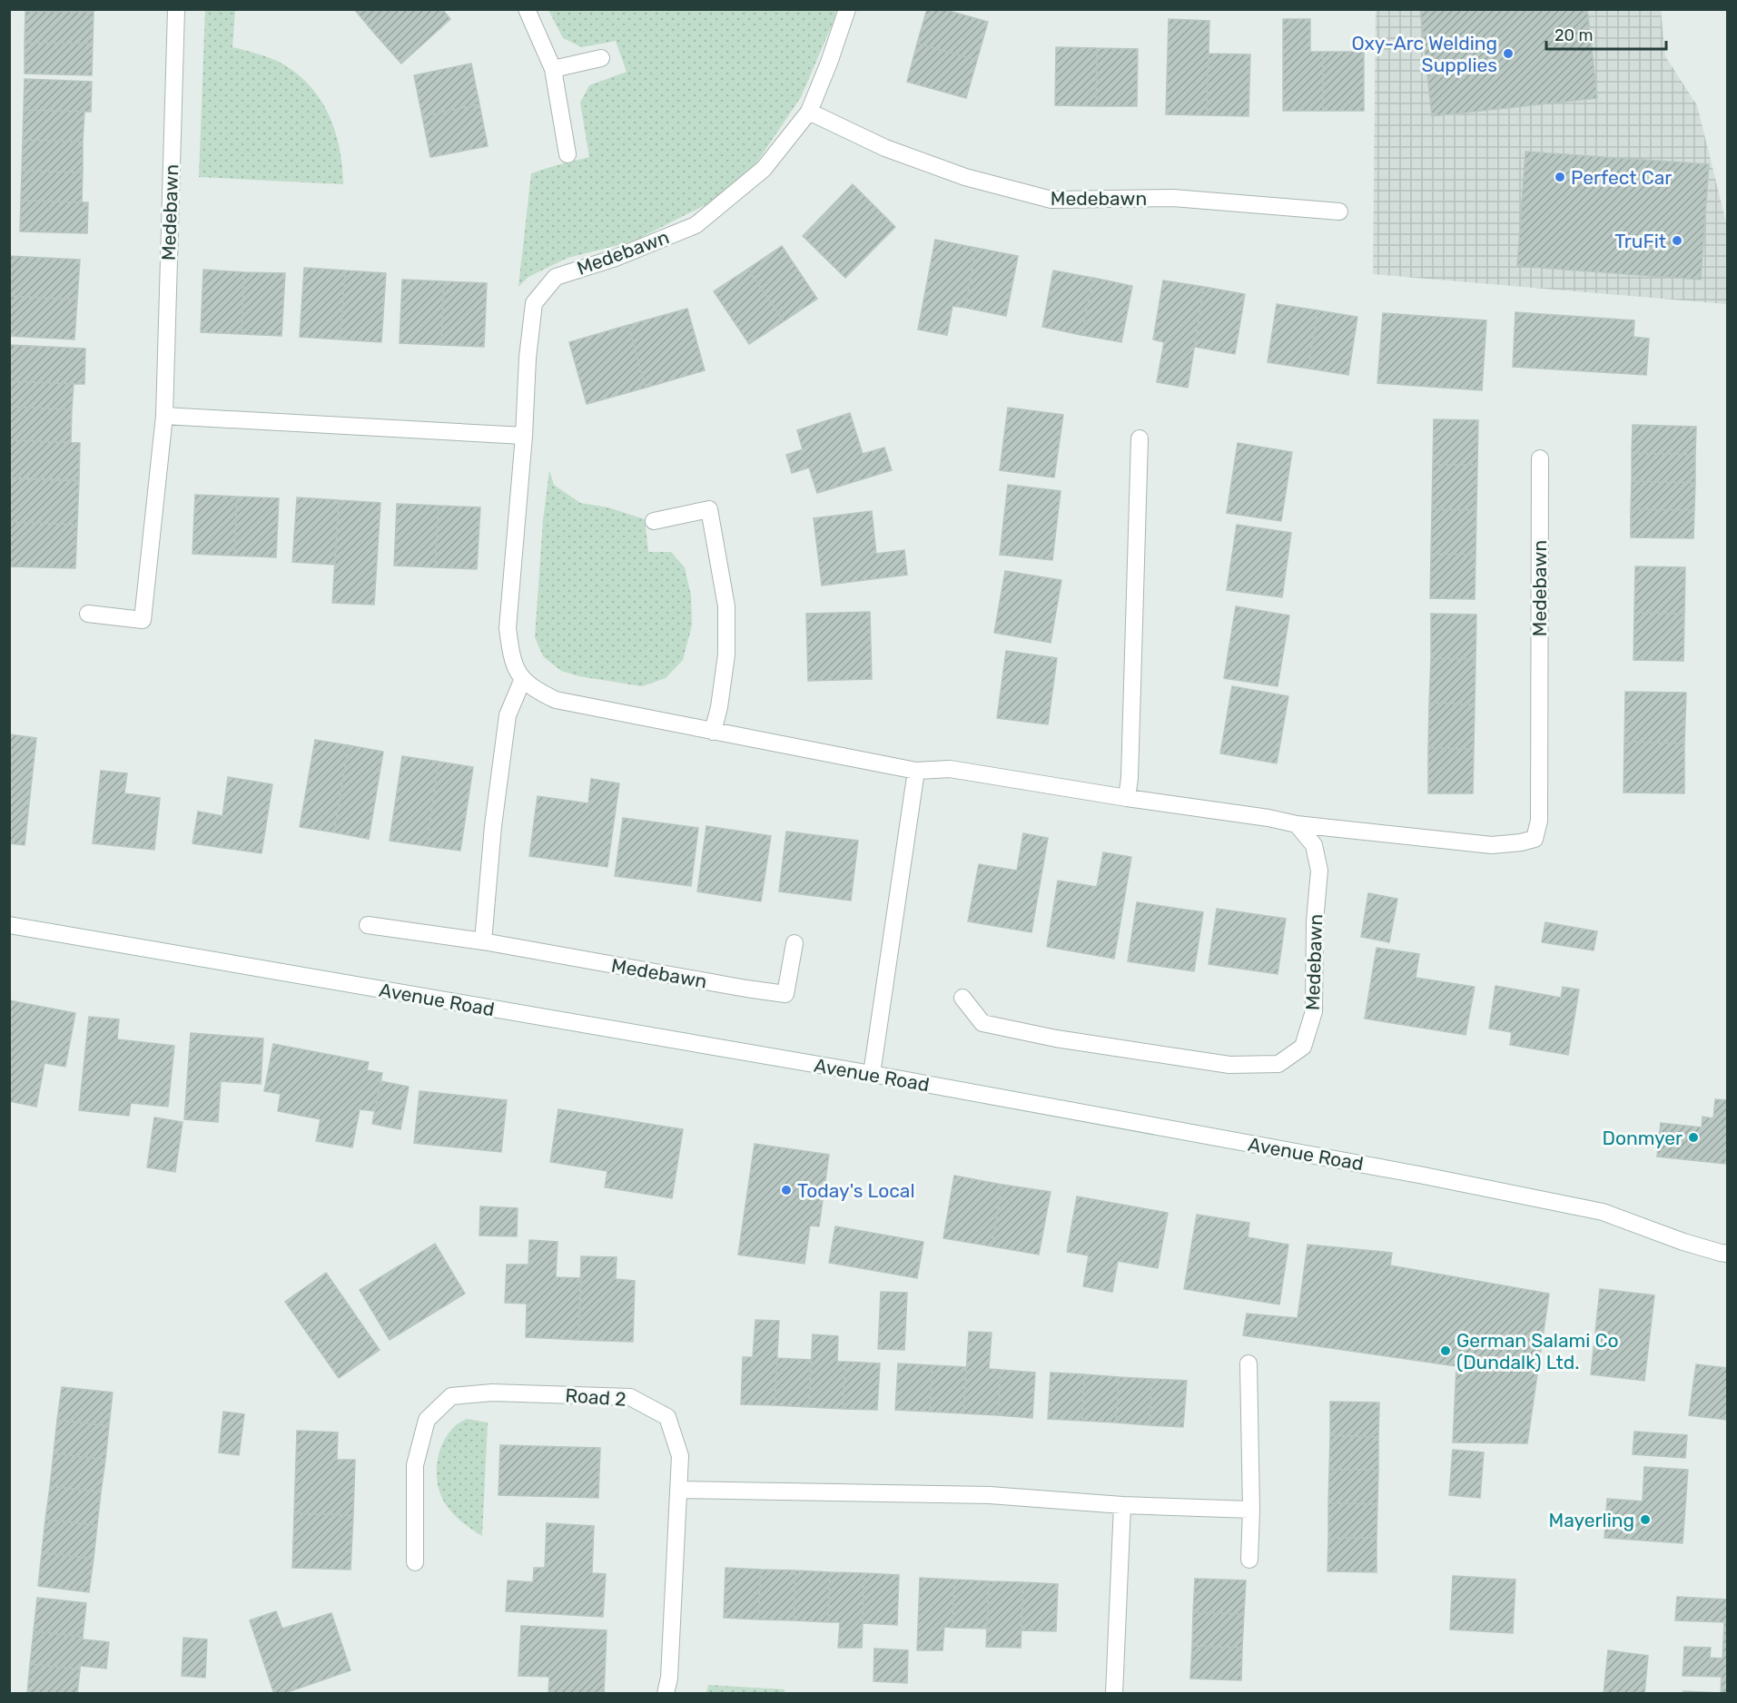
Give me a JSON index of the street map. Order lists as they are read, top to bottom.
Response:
{
  "streets": {
    "street": ["Medebawn", "Avenue Road", "Road 2"]
  },
  "places": [
    "Oxy-Arc Welding Supplies",
    "Perfect Car",
    "TruFit",
    "Donmyer",
    "Today's Local",
    "German Salami Co (Dundalk) Ltd.",
    "Mayerling"
  ],
  "scale_bar": "20 m"
}
